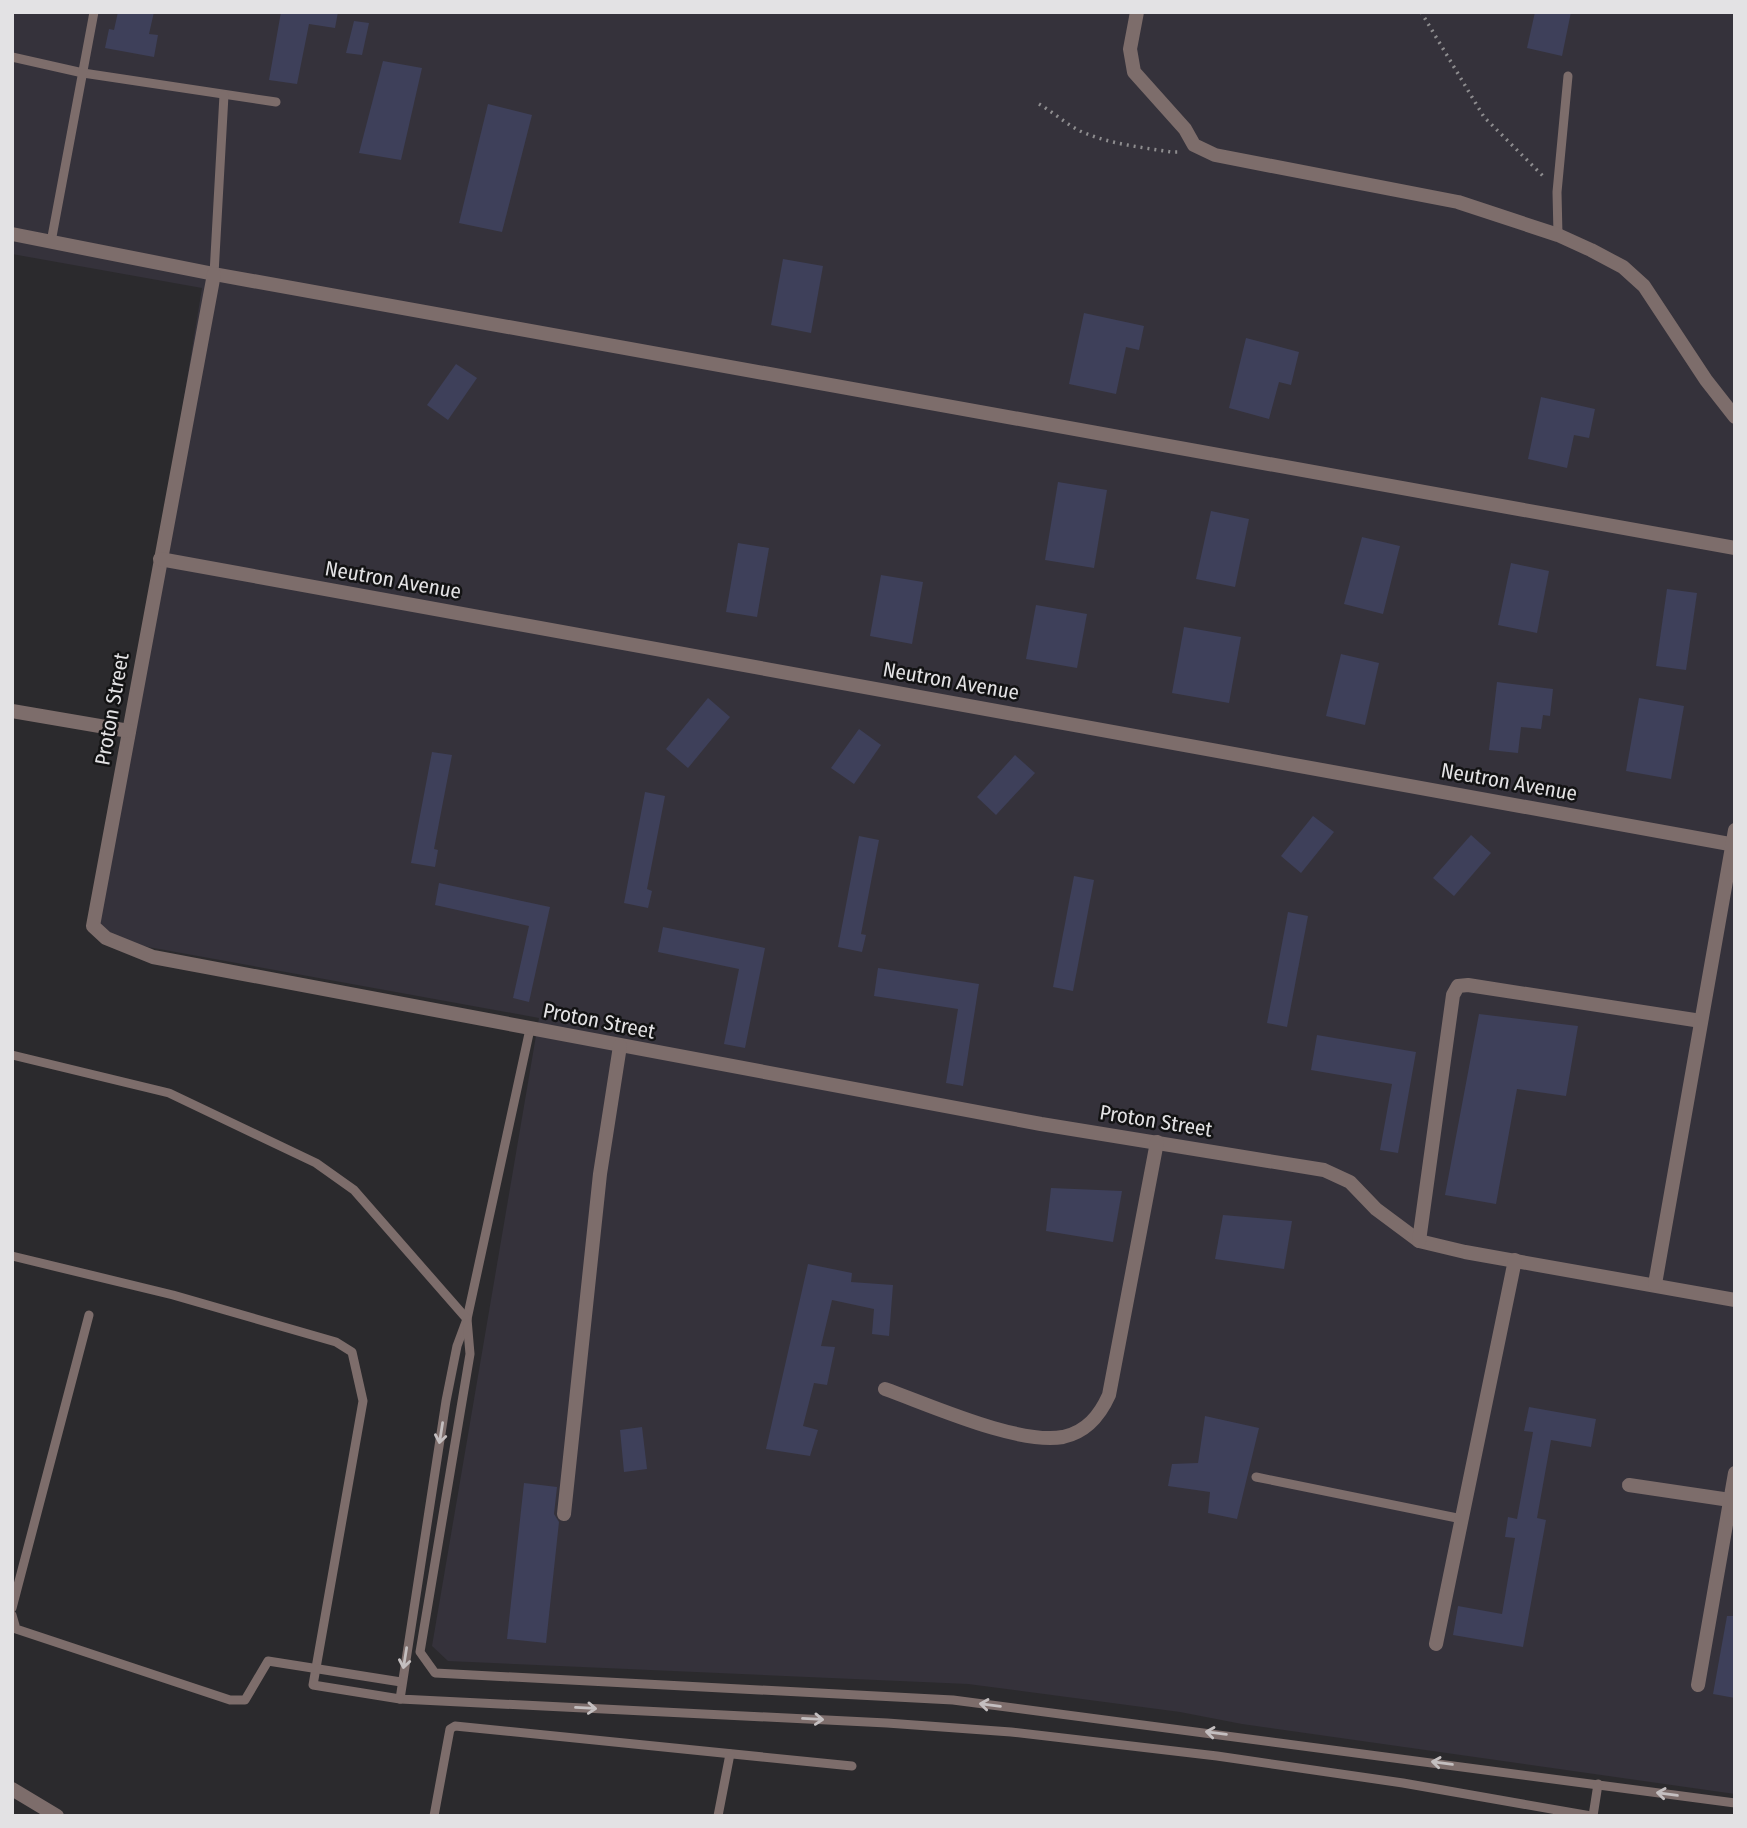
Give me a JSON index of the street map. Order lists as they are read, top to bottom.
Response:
{
  "streets": {
    "street": ["Neutron Avenue", "Proton Street"]
  },
  "crossings": [
    ["Neutron Avenue", "Proton Street"]
  ]
}
